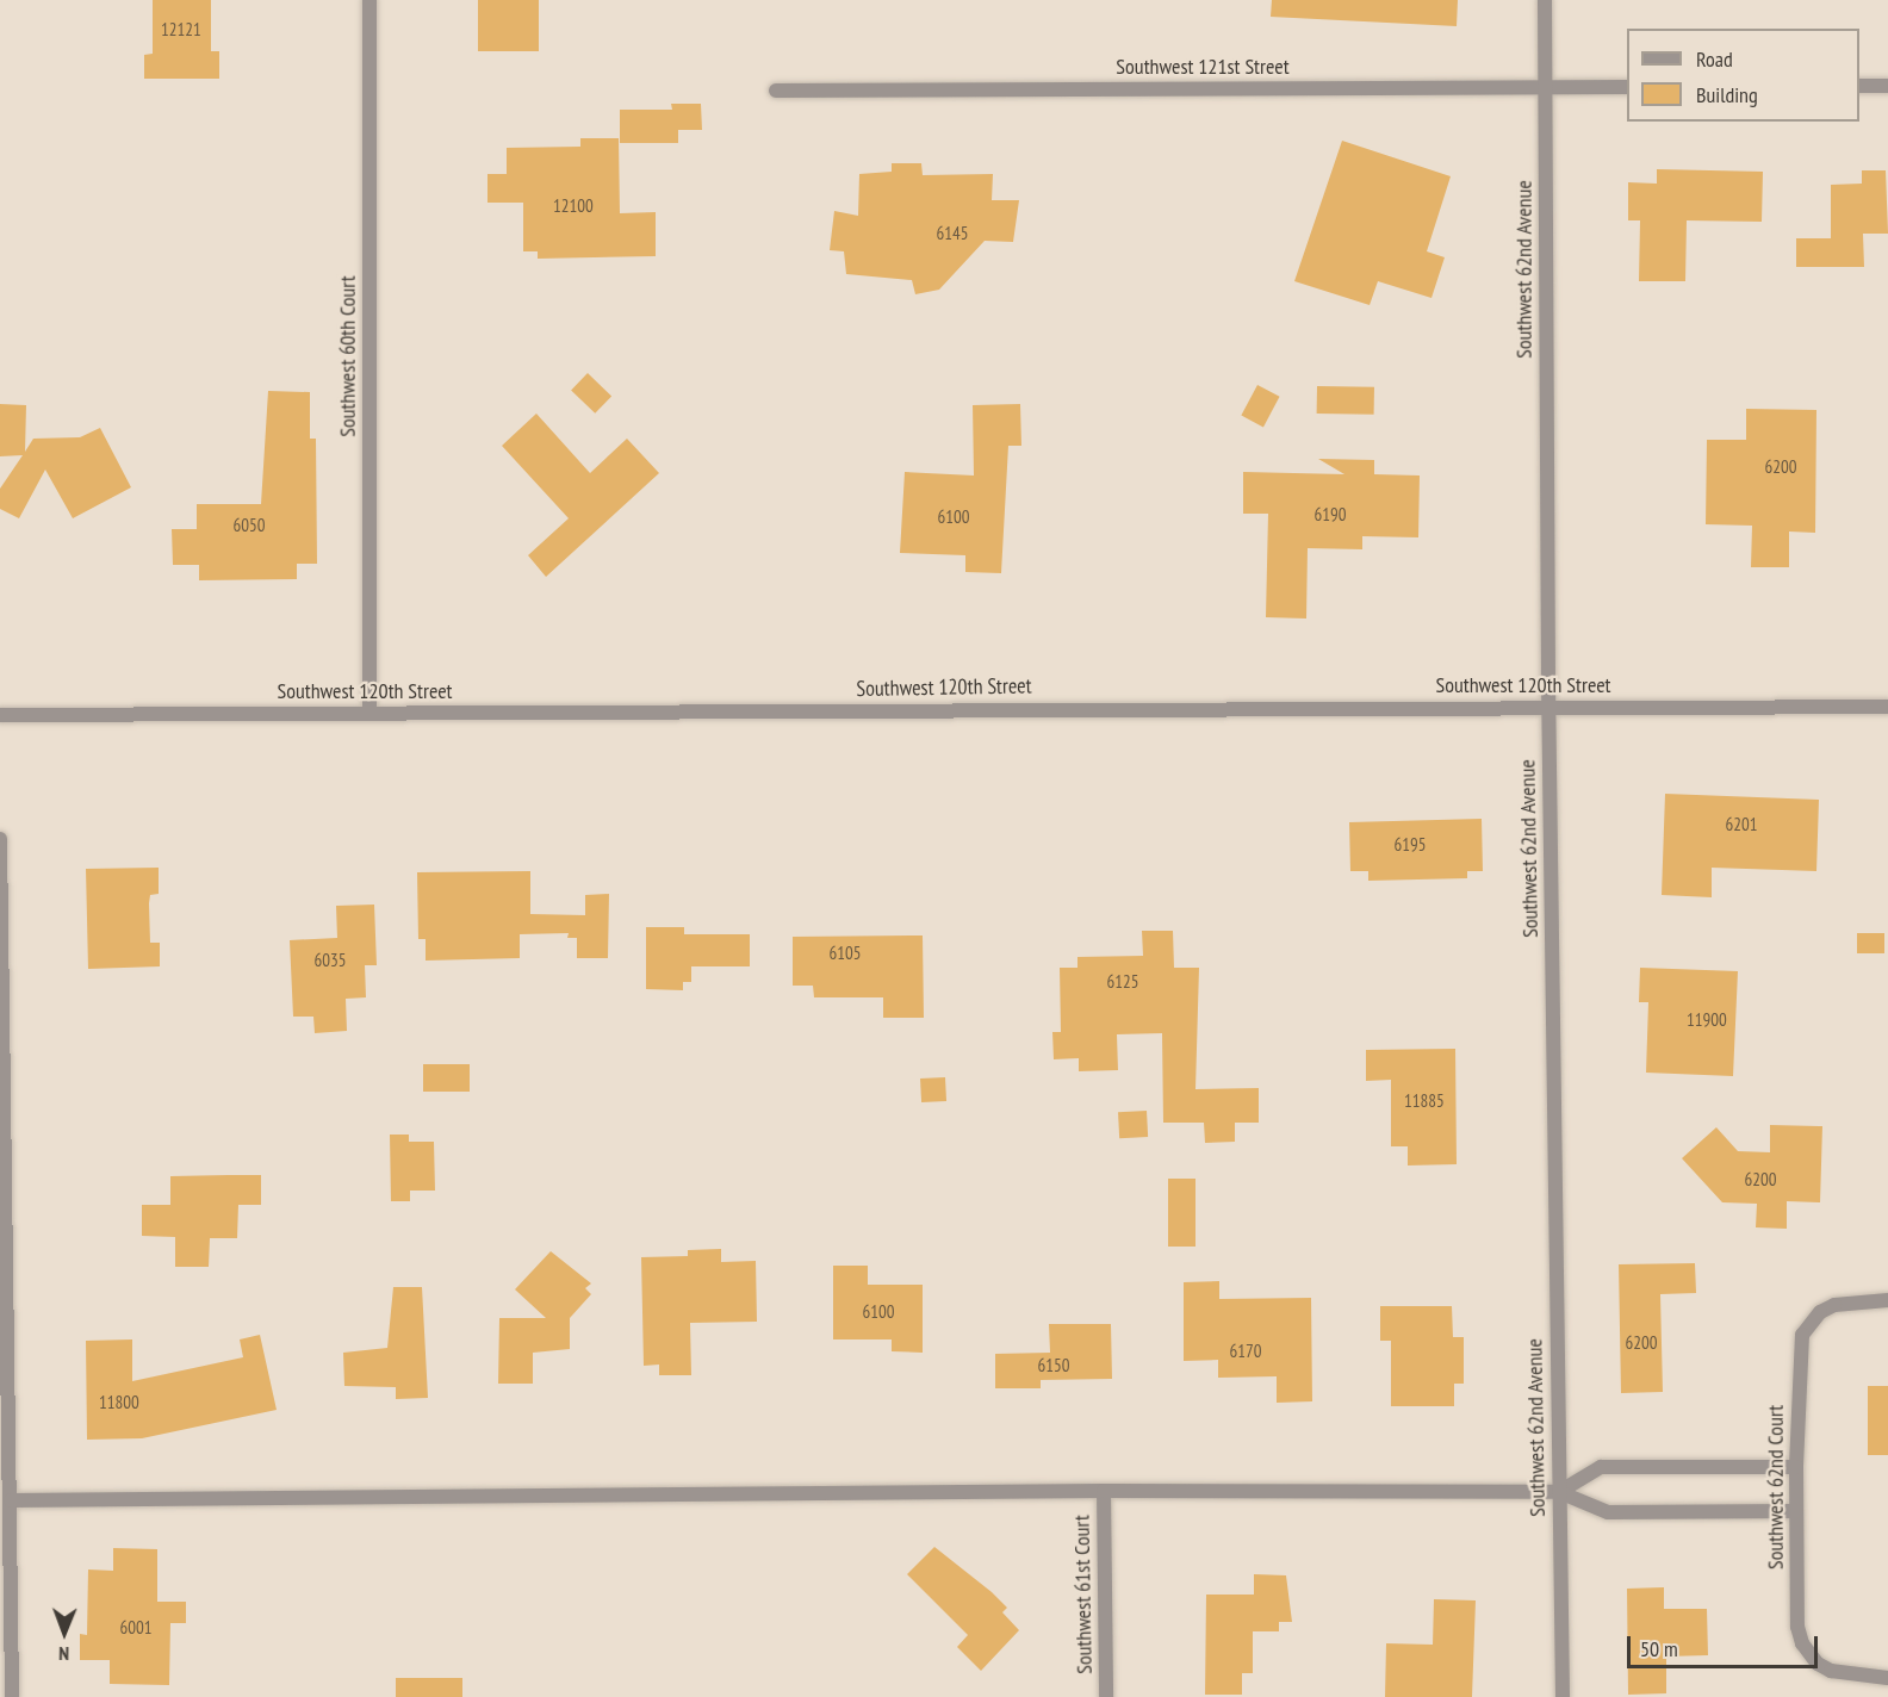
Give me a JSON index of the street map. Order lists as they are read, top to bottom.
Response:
{
  "streets": {
    "street": [
      "Southwest 121st Street",
      "Southwest 62nd Avenue",
      "Southwest 60th Court",
      "Southwest 120th Street",
      "Southwest 62nd Court",
      "Southwest 61st Court"
    ]
  },
  "crossings": [
    ["Southwest 121st Street", "Southwest 62nd Avenue"],
    ["Southwest 62nd Avenue", "Southwest 120th Street"],
    ["Southwest 60th Court", "Southwest 120th Street"]
  ],
  "house_numbers": [
    "12121",
    "12100",
    "6145",
    "6200",
    "6190",
    "6100",
    "6050",
    "6201",
    "6195",
    "6105",
    "6035",
    "6125",
    "11900",
    "11885",
    "6200",
    "6100",
    "6200",
    "6170",
    "6150",
    "11800",
    "6001"
  ],
  "legend": ["Road", "Building"],
  "scale_bar": "50 m",
  "north": "bottom"
}
